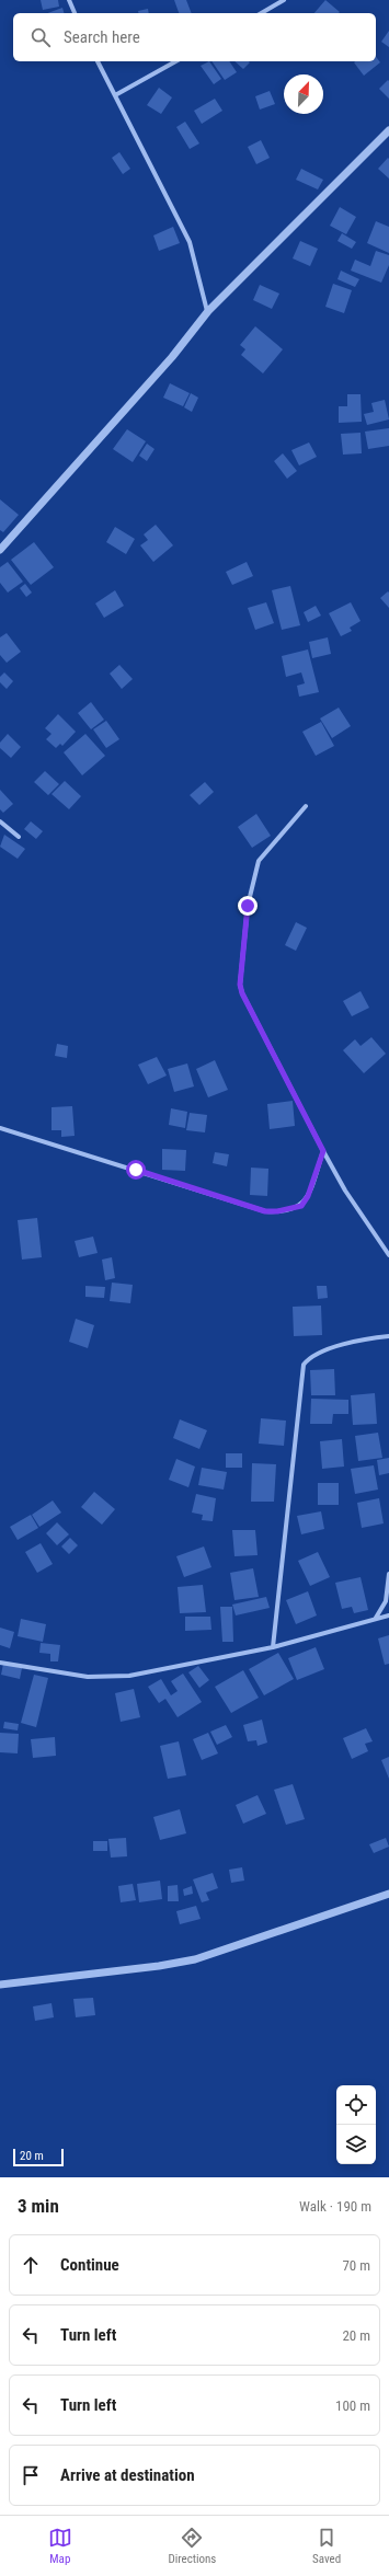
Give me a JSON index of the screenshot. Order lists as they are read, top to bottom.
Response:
{
  "scale_bar": "20 m",
  "north": "top right",
  "page": {
    "search": "Search here",
    "scale": "20 m",
    "heading": ["3 min", "Walk · 190 m"],
    "list": [
      ["Continue", "70 m"],
      ["Turn left", "20 m"],
      ["Turn left", "100 m"],
      "Arrive at destination"
    ],
    "nav": ["Map", "Directions", "Saved"]
  }
}
